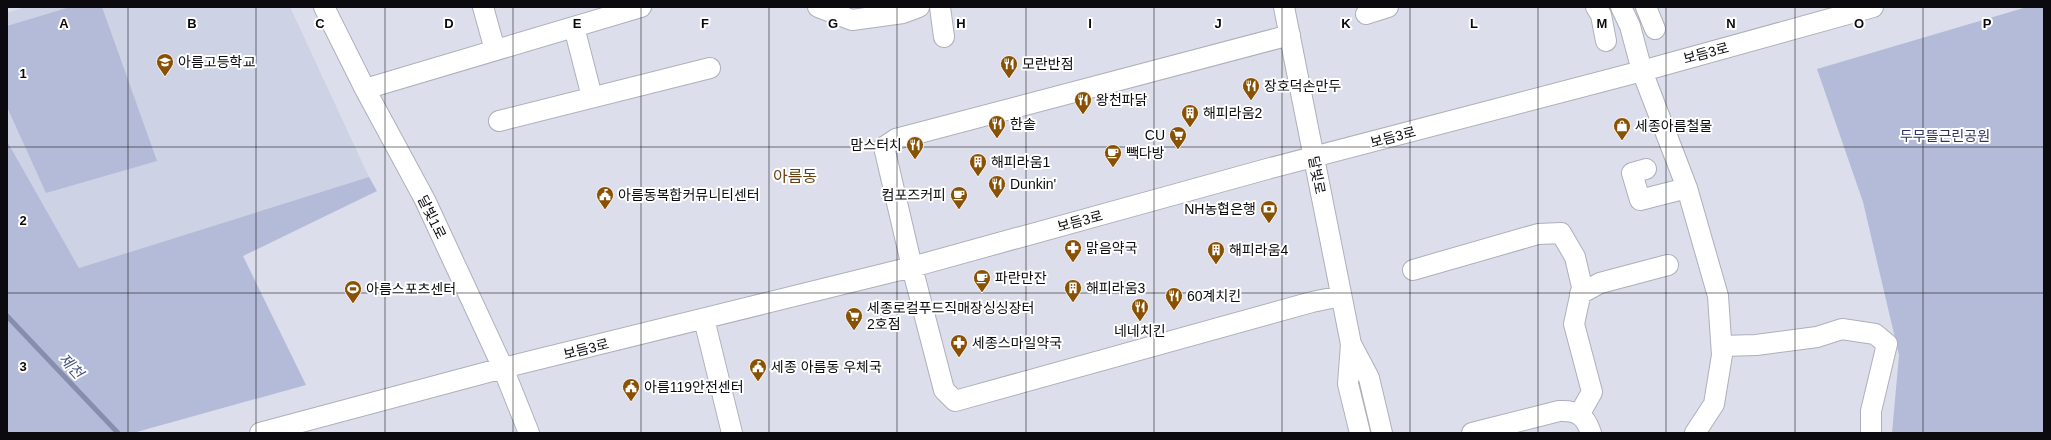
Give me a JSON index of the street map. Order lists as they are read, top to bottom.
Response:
{
  "streets": {
    "street": ["보듬3로", "달빛로", "달빛1로"]
  },
  "crossings": [
    ["보듬3로", "달빛로"],
    ["보듬3로", "달빛1로"]
  ],
  "districts": ["아름동"],
  "water": ["제천"],
  "parks": ["두무뜰근린공원"],
  "places": {
    "school or university": ["아름고등학교"],
    "restaurant": [
      "모란반점",
      "장호덕손만두",
      "왕천파닭",
      "한솥",
      "맘스터치",
      "Dunkin'",
      "60계치킨",
      "네네치킨"
    ],
    "building": [
      "해피라움2",
      "해피라움1",
      "해피라움4",
      "해피라움3"
    ],
    "shop": ["세종아름철물"],
    "supermarket": ["CU", "세종로컬푸드직매장싱싱장터 2호점"],
    "cafe": ["빽다방", "컴포즈커피", "파란만잔"],
    "public building": ["아름동복합커뮤니티센터", "세종 아름동 우체국", "아름119안전센터"],
    "bank": ["NH농협은행"],
    "pharmacy": ["맑음약국", "세종스마일약국"],
    "sports": ["아름스포츠센터"]
  },
  "grid": {
    "columns": [
      "A",
      "B",
      "C",
      "D",
      "E",
      "F",
      "G",
      "H",
      "I",
      "J",
      "K",
      "L",
      "M",
      "N",
      "O",
      "P"
    ],
    "rows": ["1", "2", "3"]
  }
}
